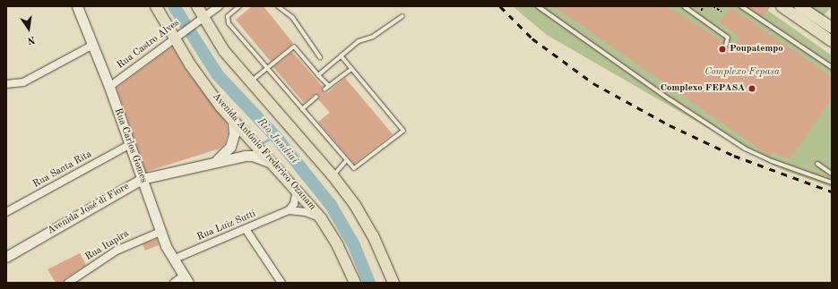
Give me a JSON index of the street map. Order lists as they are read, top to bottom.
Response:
{
  "streets": {
    "main road": ["Avenida Antônio Frederico Ozanam"],
    "street": [
      "Rua Castro Alves",
      "Rua Carlos Gomes",
      "Rua Santa Rita",
      "Avenida José di Fiore",
      "Rua Luiz Sutti",
      "Rua Itapira"
    ]
  },
  "crossings": [
    ["Rua Castro Alves", "Rua Carlos Gomes"],
    ["Rua Castro Alves", "Avenida Antônio Frederico Ozanam"],
    ["Rua Carlos Gomes", "Rua Santa Rita"],
    ["Rua Carlos Gomes", "Avenida José di Fiore"],
    ["Rua Carlos Gomes", "Rua Luiz Sutti"],
    ["Rua Carlos Gomes", "Rua Itapira"],
    ["Avenida Antônio Frederico Ozanam", "Avenida José di Fiore"]
  ],
  "water": ["Rio Jundiaí"],
  "parks": ["Complexo Fepasa"],
  "places": ["Poupatempo", "Complexo FEPASA"],
  "north": "bottom"
}
